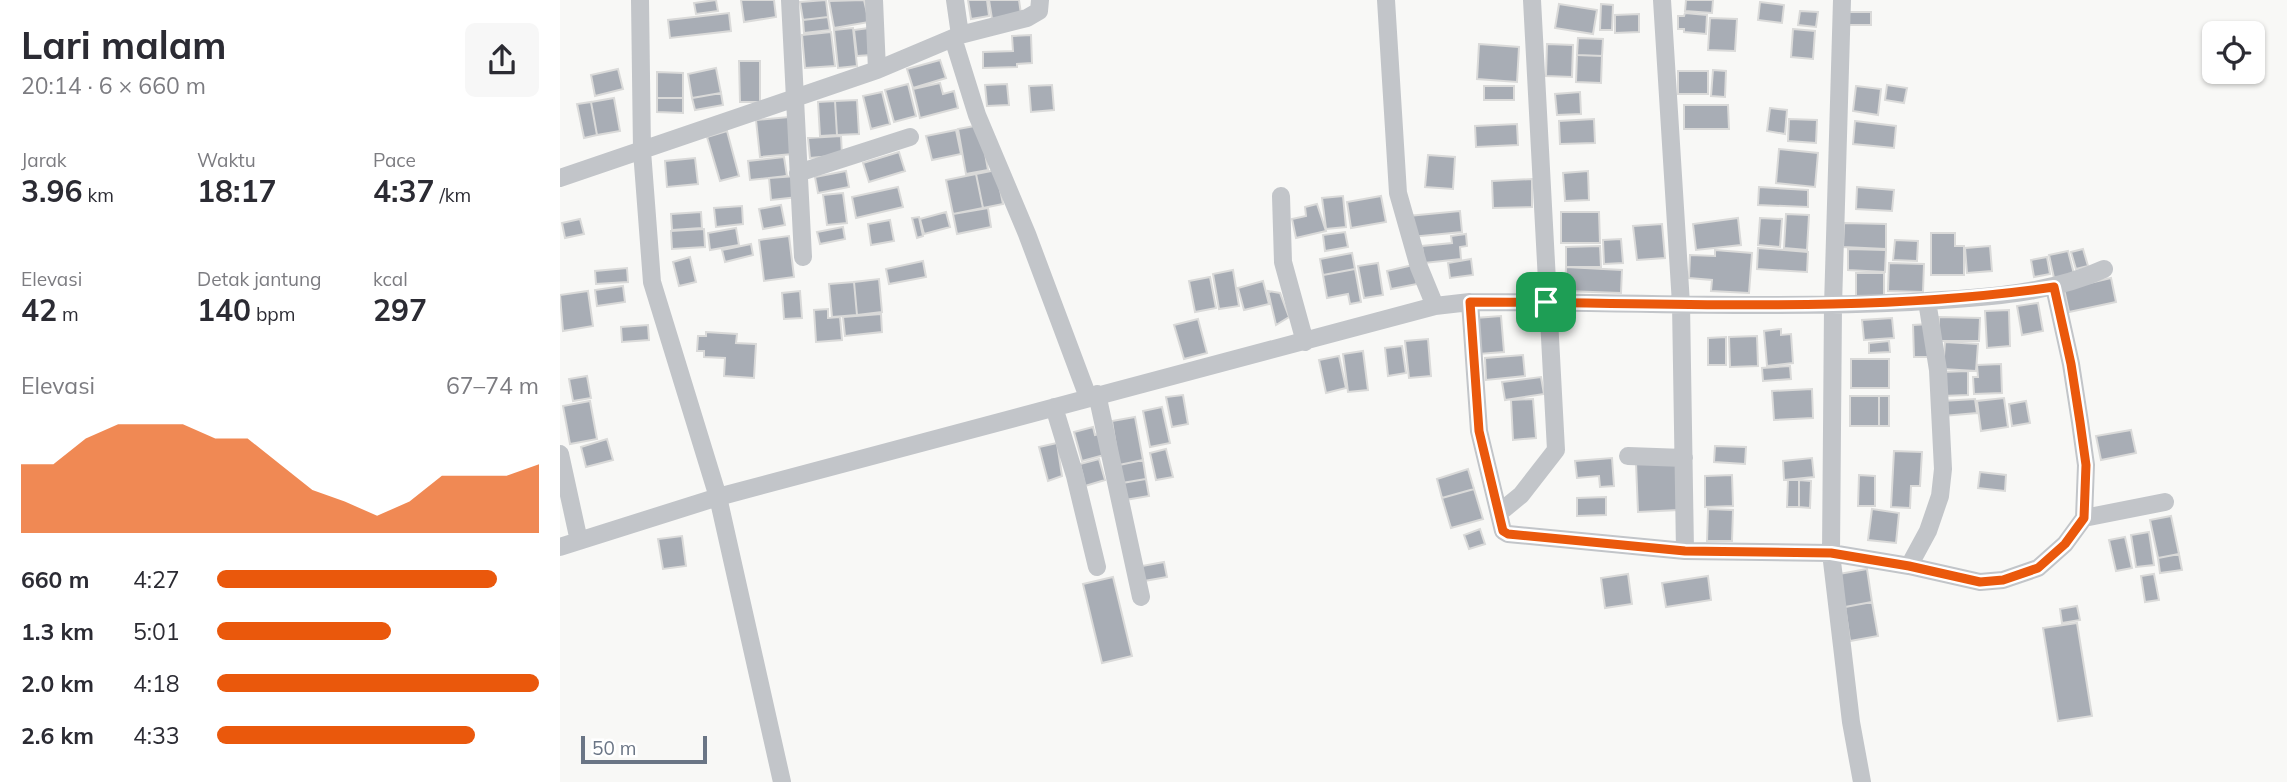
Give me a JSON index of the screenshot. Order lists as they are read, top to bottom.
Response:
{
  "scale_bar": "50 m",
  "page": {
    "heading": ["Lari malam", "20:14 · 6 × 660 m"],
    "stats": [
      ["Jarak", "3.96 km"],
      ["Waktu", "18:17"],
      ["Pace", "4:37 /km"],
      ["Elevasi", "42 m"],
      ["Detak jantung", "140 bpm"],
      ["kcal", "297"]
    ],
    "chart": ["Elevasi", "67–74 m"],
    "list": [
      {
        "name": "660 m",
        "note": "4:27"
      },
      {
        "name": "1.3 km",
        "note": "5:01"
      },
      {
        "name": "2.0 km",
        "note": "4:18"
      },
      {
        "name": "2.6 km",
        "note": "4:33"
      }
    ],
    "scale": "50 m"
  }
}
